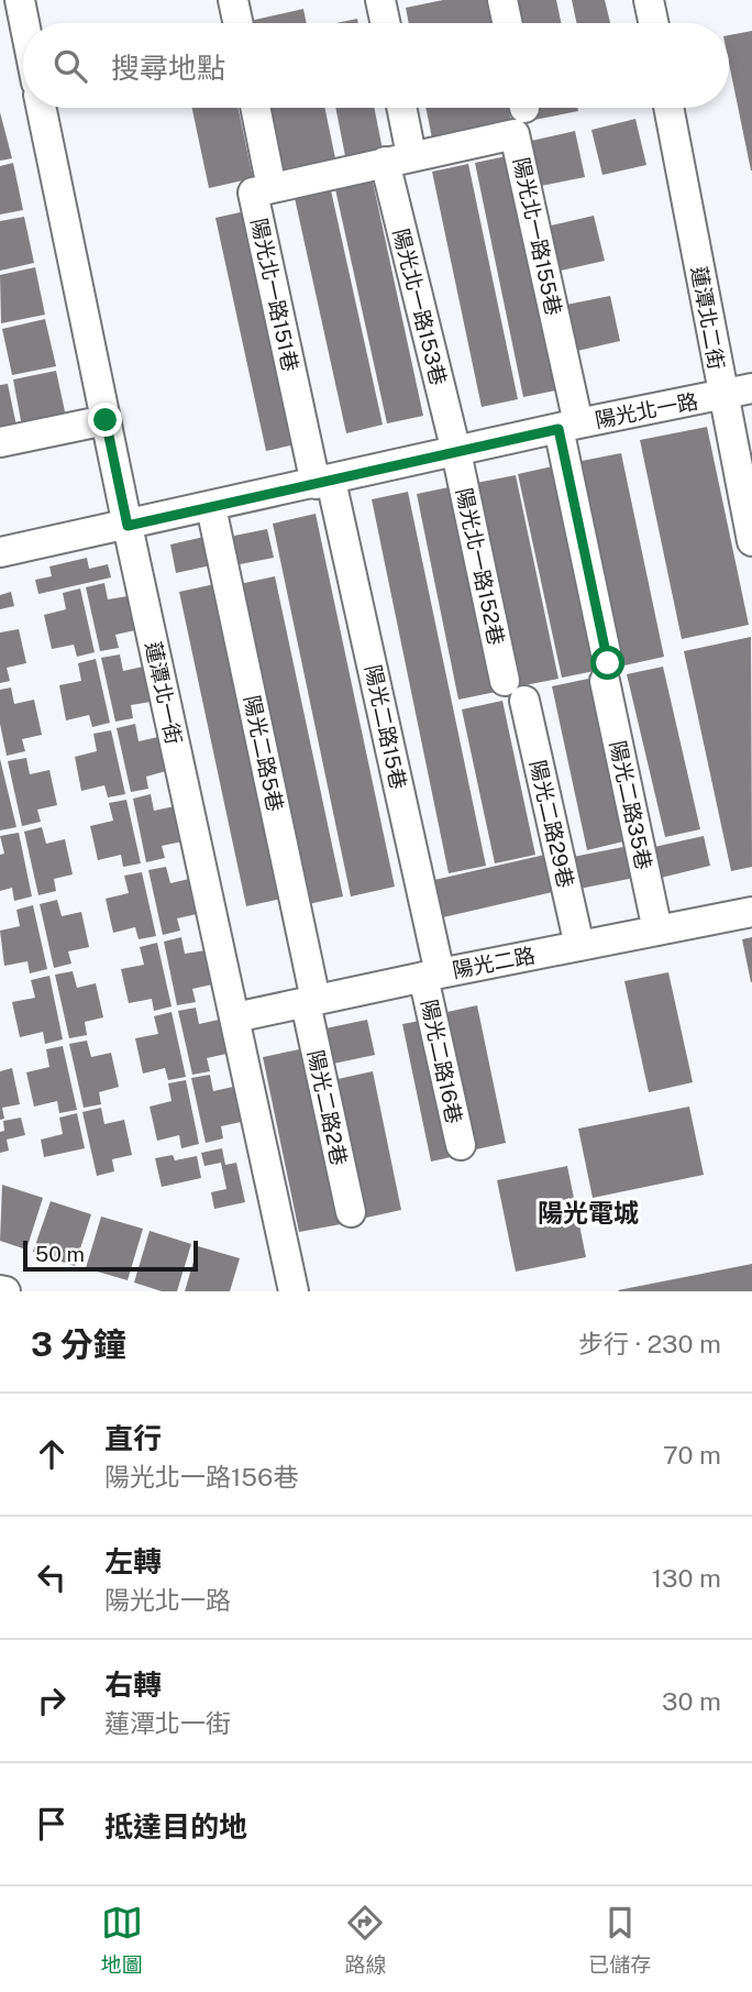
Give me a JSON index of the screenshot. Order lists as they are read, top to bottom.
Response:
{
  "streets": {
    "street": [
      "陽光北一路155巷",
      "陽光北一路151巷",
      "陽光北一路153巷",
      "蓮潭北二街",
      "陽光北一路",
      "陽光北一路152巷",
      "蓮潭北一街",
      "陽光二路15巷",
      "陽光二路5巷",
      "陽光二路35巷",
      "陽光二路29巷",
      "陽光二路",
      "陽光二路16巷",
      "陽光二路2巷"
    ]
  },
  "crossings": [
    ["陽光北一路155巷", "陽光北一路151巷"],
    ["陽光北一路155巷", "陽光北一路153巷"],
    ["陽光北一路155巷", "陽光北一路"],
    ["陽光北一路155巷", "陽光二路35巷"],
    ["陽光北一路151巷", "陽光北一路153巷"],
    ["陽光北一路151巷", "陽光北一路"],
    ["陽光北一路151巷", "陽光二路15巷"],
    ["陽光北一路153巷", "陽光北一路"],
    ["陽光北一路153巷", "陽光北一路152巷"],
    ["蓮潭北二街", "陽光北一路"],
    ["陽光北一路", "陽光北一路152巷"],
    ["陽光北一路", "蓮潭北一街"],
    ["陽光北一路", "陽光二路15巷"],
    ["陽光北一路", "陽光二路5巷"],
    ["陽光北一路", "陽光二路35巷"],
    ["陽光北一路152巷", "陽光二路29巷"],
    ["蓮潭北一街", "陽光二路"],
    ["陽光二路15巷", "陽光二路"],
    ["陽光二路15巷", "陽光二路16巷"],
    ["陽光二路5巷", "陽光二路"],
    ["陽光二路5巷", "陽光二路2巷"],
    ["陽光二路35巷", "陽光二路"],
    ["陽光二路29巷", "陽光二路"],
    ["陽光二路", "陽光二路16巷"],
    ["陽光二路", "陽光二路2巷"]
  ],
  "districts": ["陽光電城"],
  "scale_bar": "50 m",
  "page": {
    "search": "搜尋地點",
    "scale": "50 m",
    "heading": ["3 分鐘", "步行 · 230 m"],
    "list": [
      ["直行", "陽光北一路156巷", "70 m"],
      ["左轉", "陽光北一路", "130 m"],
      ["右轉", "蓮潭北一街", "30 m"],
      "抵達目的地"
    ],
    "nav": ["地圖", "路線", "已儲存"]
  }
}
